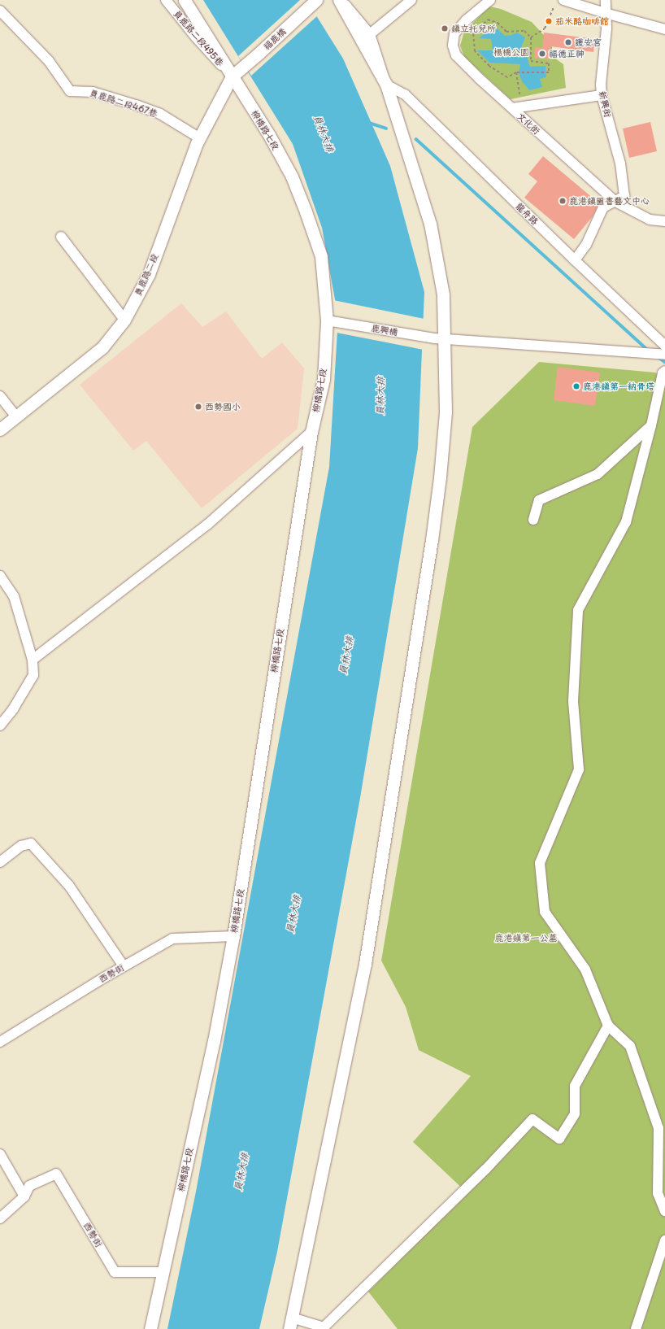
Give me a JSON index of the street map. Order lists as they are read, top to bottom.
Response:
{
  "streets": {
    "main road": ["福鹿橋", "柳橋路七段", "員鹿路二段"],
    "street": [
      "員鹿路二段495巷",
      "員鹿路二段467巷",
      "新興街",
      "文化街",
      "龍舟路",
      "鹿興橋",
      "西勢街"
    ]
  },
  "crossings": [
    ["員鹿路二段495巷", "福鹿橋"],
    ["員鹿路二段495巷", "柳橋路七段"],
    ["員鹿路二段495巷", "員鹿路二段"],
    ["福鹿橋", "柳橋路七段"],
    ["福鹿橋", "員鹿路二段"],
    ["員鹿路二段467巷", "員鹿路二段"],
    ["新興街", "文化街"],
    ["柳橋路七段", "員鹿路二段"],
    ["柳橋路七段", "鹿興橋"],
    ["柳橋路七段", "西勢街"]
  ],
  "water": ["員林大排"],
  "parks": ["楊橋公園", "鹿港鎮第一公墓"],
  "places": [
    "茄米酪咖啡館",
    "鎮立托兒所",
    "護安宮",
    "福德正神",
    "鹿港鎮圖書藝文中心",
    "鹿港鎮第一納骨塔",
    "西勢國小"
  ]
}
